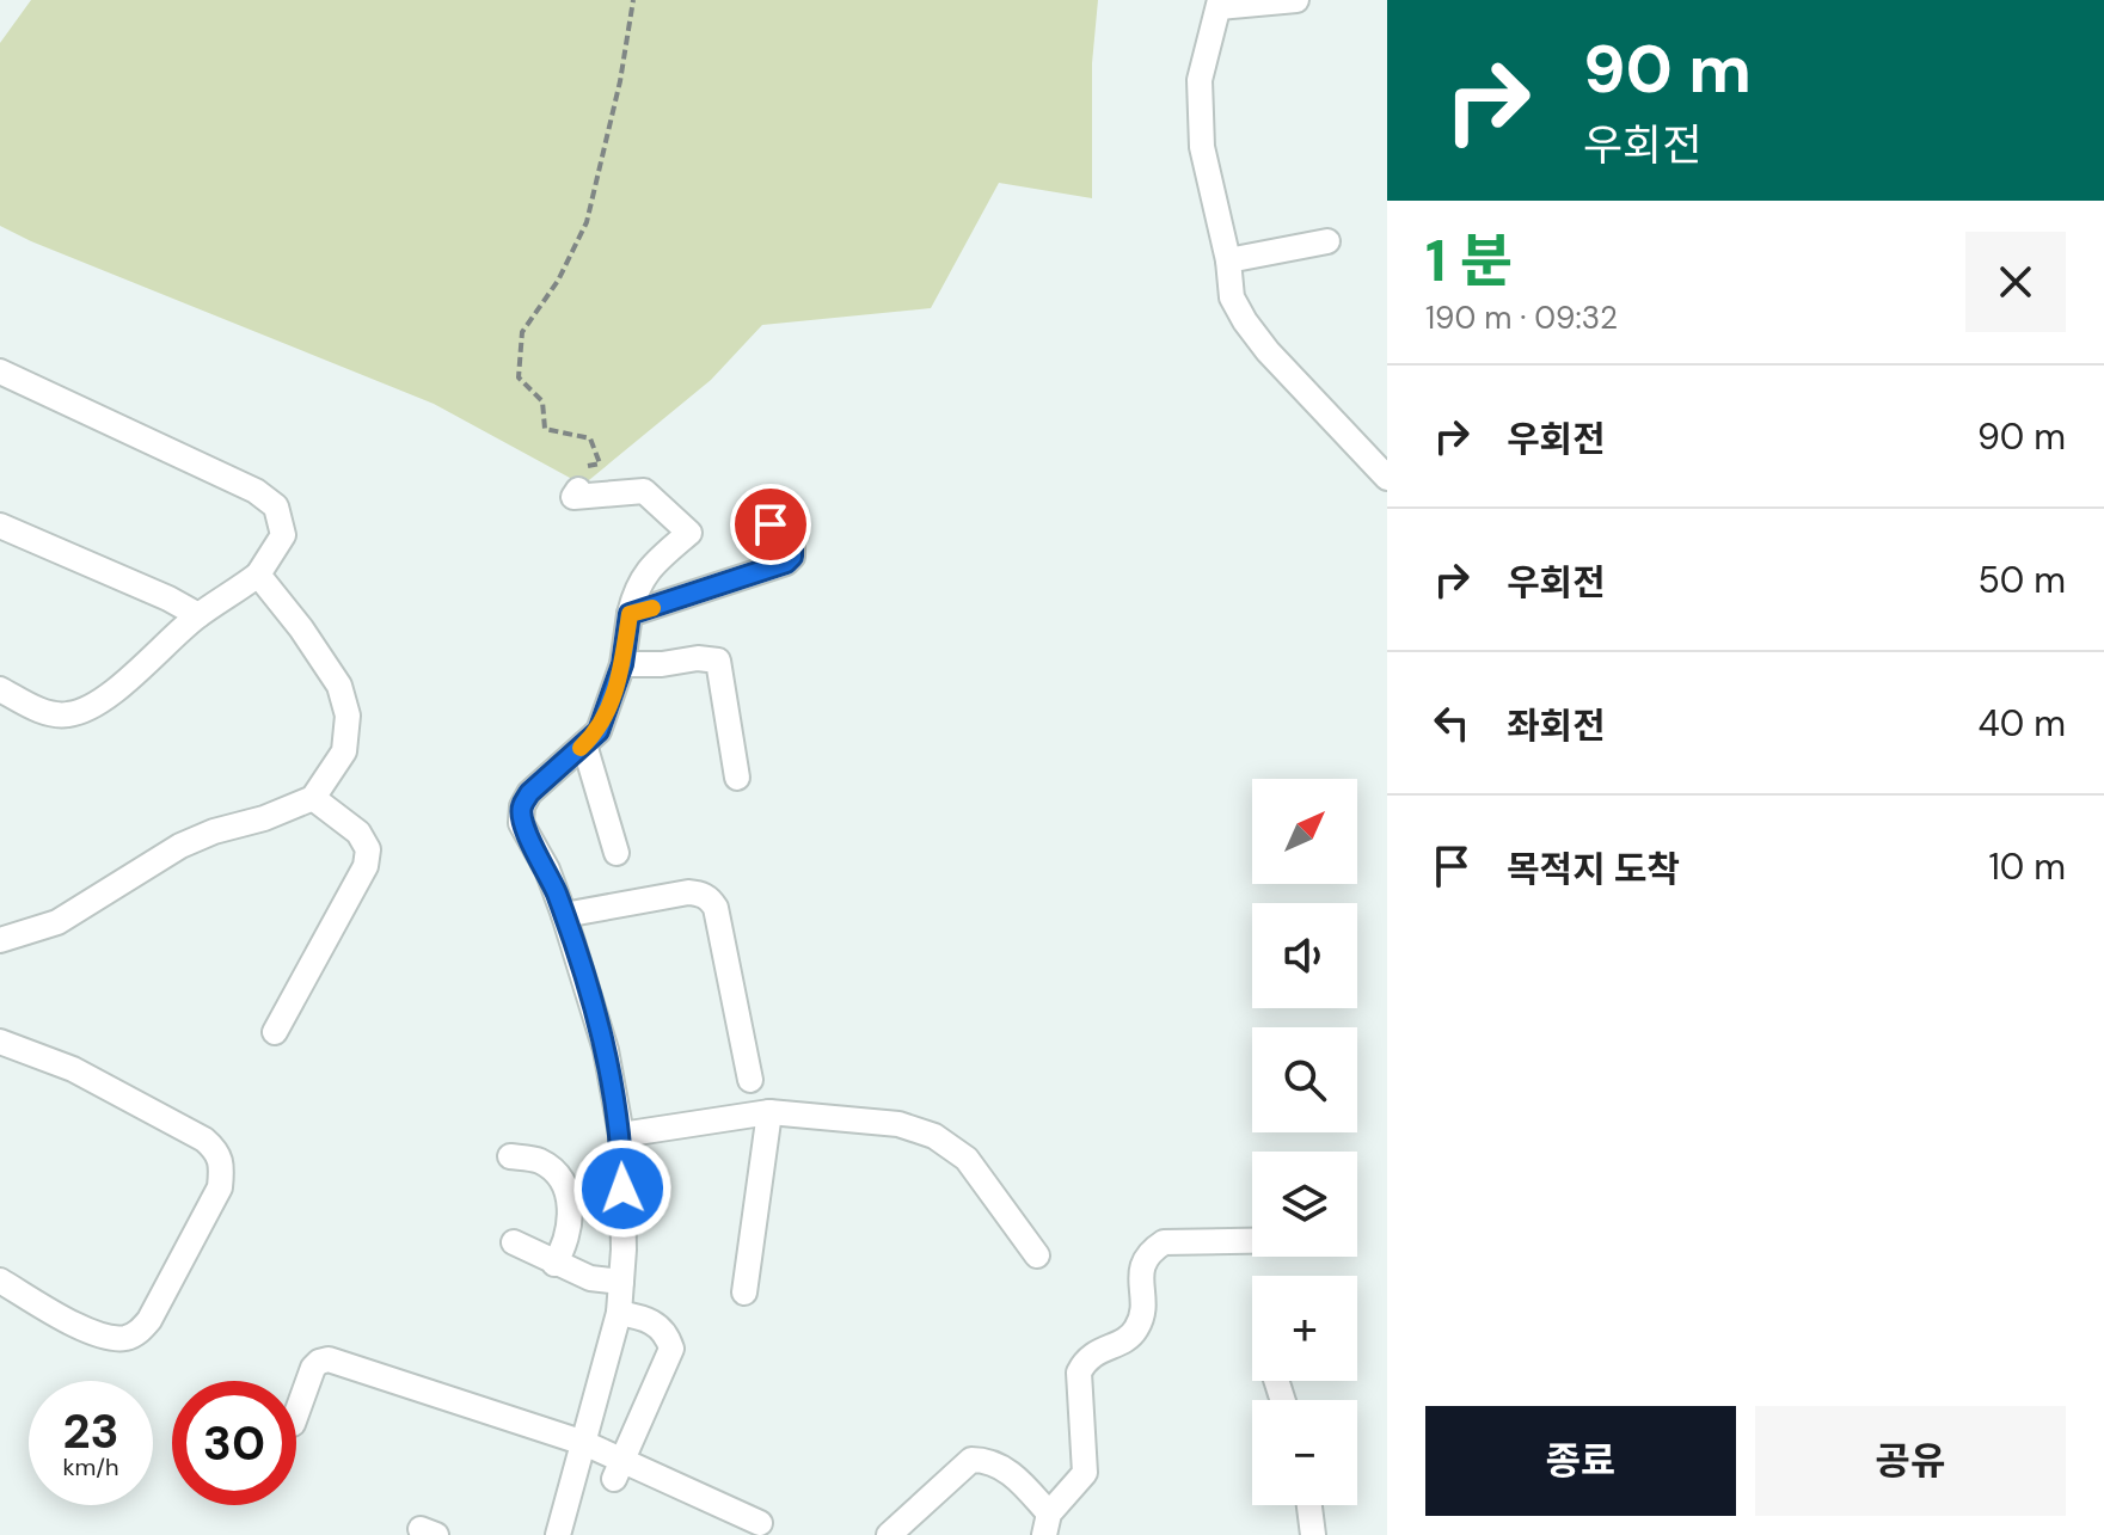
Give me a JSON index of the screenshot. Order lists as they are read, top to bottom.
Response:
{
  "north": "top right",
  "page": {
    "turn": ["90 m", "우회전"],
    "heading": ["1 분", "190 m · 09:32"],
    "list": [
      {
        "name": "우회전",
        "value": "90 m"
      },
      {
        "name": "우회전",
        "value": "50 m"
      },
      {
        "name": "좌회전",
        "value": "40 m"
      },
      {
        "name": "목적지 도착",
        "value": "10 m"
      }
    ],
    "map_buttons": ["+", "−"],
    "speed": "23 km/h",
    "limit": "30",
    "buttons": ["종료", "공유"]
  }
}
